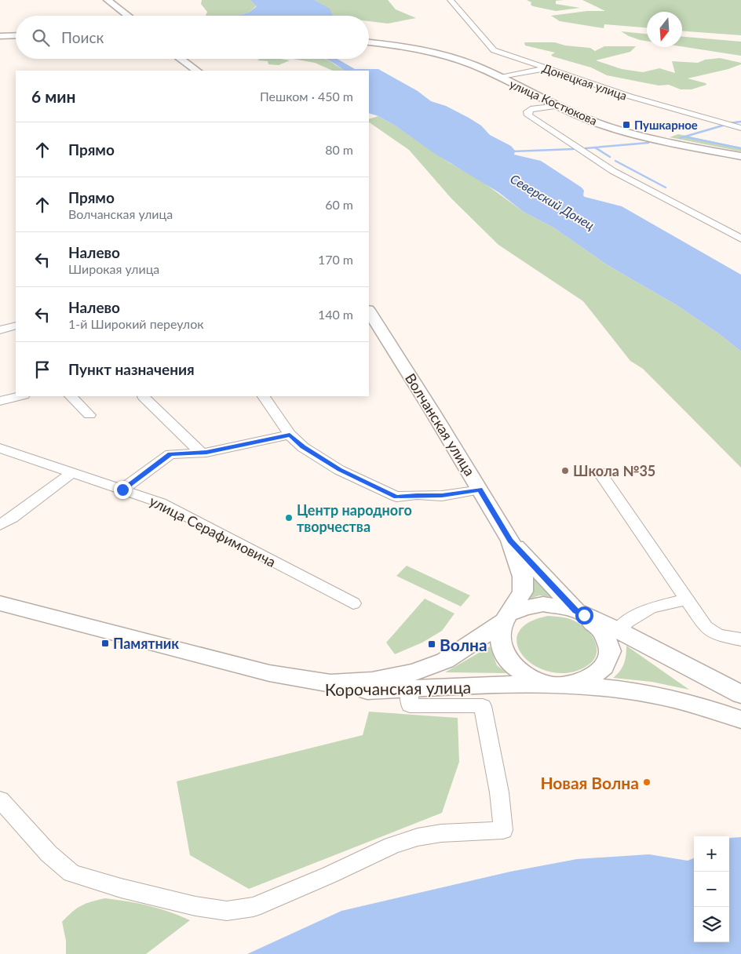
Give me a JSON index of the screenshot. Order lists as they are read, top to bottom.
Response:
{
  "streets": {
    "main road": ["улица Костюкова", "Волчанская улица", "Корочанская улица"],
    "street": ["Донецкая улица", "улица Серафимовича"]
  },
  "water": ["Северский Донец"],
  "places": {
    "transit": ["Пушкарное", "Памятник", "Волна"],
    "other": ["Школа №35", "Центр народного творчества", "Новая Волна"]
  },
  "north": "bottom",
  "page": {
    "search": "Поиск",
    "heading": ["6 мин", "Пешком · 450 m"],
    "list": [
      ["Прямо", "80 m"],
      ["Прямо", "Волчанская улица", "60 m"],
      ["Налево", "Широкая улица", "170 m"],
      ["Налево", "1-й Широкий переулок", "140 m"],
      "Пункт назначения"
    ],
    "map_buttons": ["+", "−"]
  }
}
